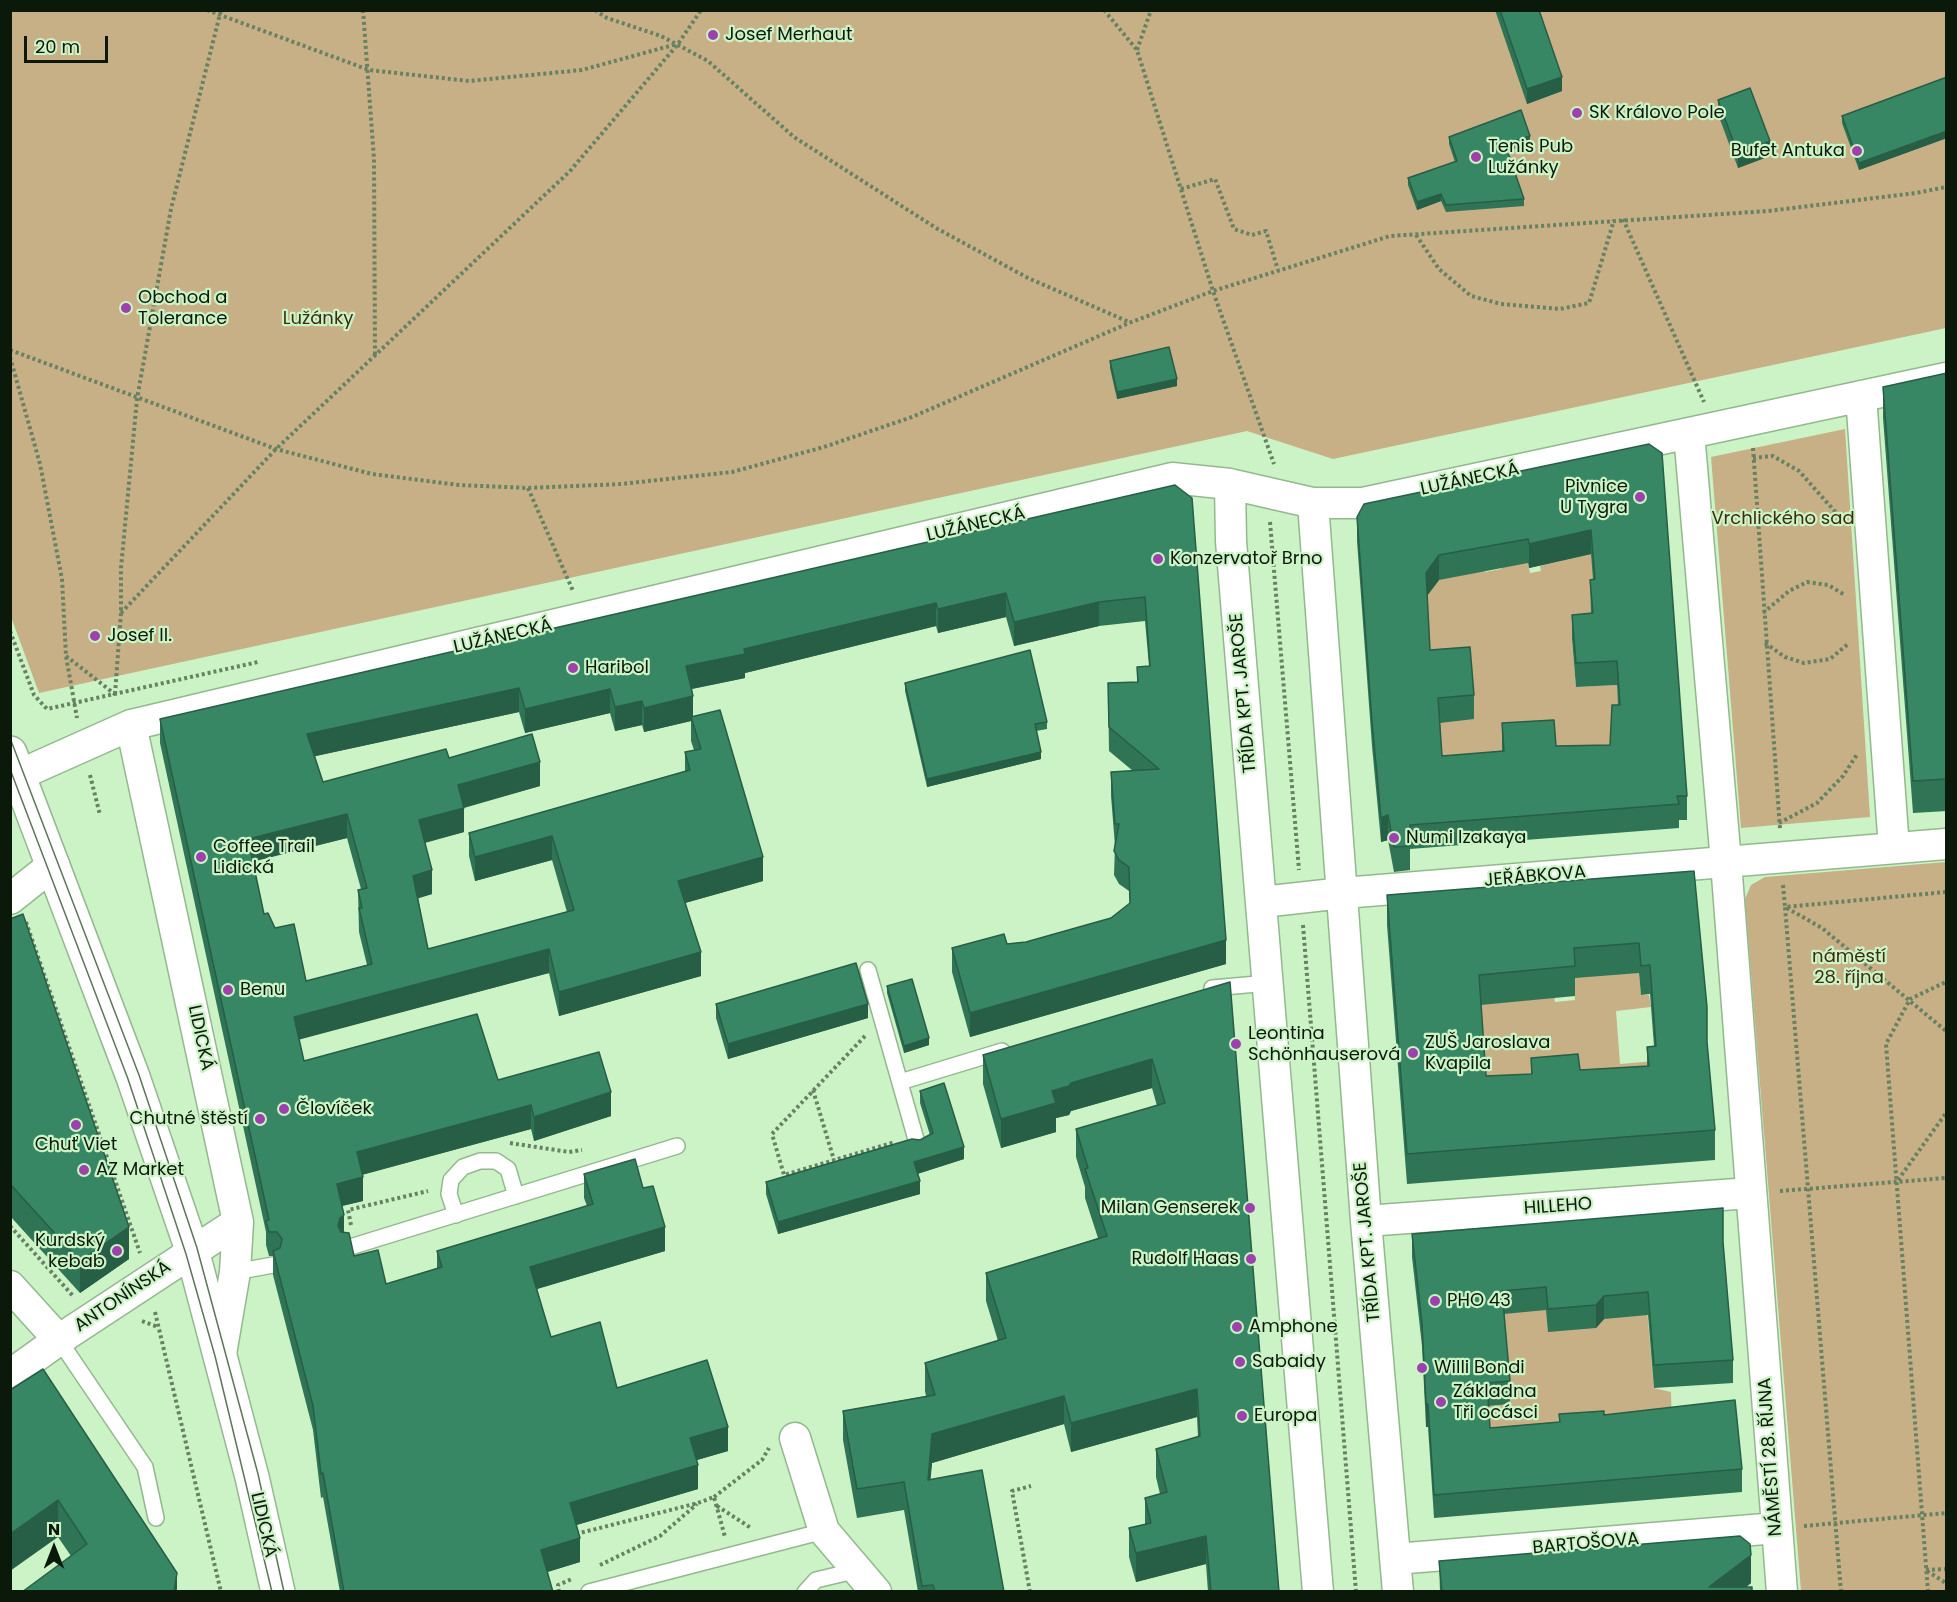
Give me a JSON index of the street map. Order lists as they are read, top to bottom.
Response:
{
  "streets": {
    "street": [
      "LUŽÁNECKÁ",
      "TŘÍDA KPT. JAROŠE",
      "JEŘÁBKOVA",
      "LIDICKÁ",
      "HILLEHO",
      "ANTONÍNSKÁ",
      "NÁMĚSTÍ 28. ŘÍJNA",
      "BARTOŠOVA"
    ]
  },
  "crossings": [
    ["LUŽÁNECKÁ", "TŘÍDA KPT. JAROŠE"],
    ["LUŽÁNECKÁ", "LIDICKÁ"],
    ["TŘÍDA KPT. JAROŠE", "JEŘÁBKOVA"],
    ["TŘÍDA KPT. JAROŠE", "HILLEHO"],
    ["TŘÍDA KPT. JAROŠE", "BARTOŠOVA"],
    ["JEŘÁBKOVA", "NÁMĚSTÍ 28. ŘÍJNA"],
    ["LIDICKÁ", "ANTONÍNSKÁ"],
    ["HILLEHO", "NÁMĚSTÍ 28. ŘÍJNA"],
    ["NÁMĚSTÍ 28. ŘÍJNA", "BARTOŠOVA"]
  ],
  "parks": ["Lužánky", "Vrchlického sad", "náměstí 28. října"],
  "places": [
    "Josef Merhaut",
    "SK Královo Pole",
    "Bufet Antuka",
    "Tenis Pub Lužánky",
    "Obchod a Tolerance",
    "Pivnice U Tygra",
    "Konzervatoř Brno",
    "Josef II.",
    "Haribol",
    "Numi Izakaya",
    "Coffee Trail Lidická",
    "Benu",
    "Leontina Schönhauserová",
    "ZUŠ Jaroslava Kvapila",
    "Človíček",
    "Chutné štěstí",
    "Chuť Viet",
    "AZ Market",
    "Milan Genserek",
    "Kurdský kebab",
    "Rudolf Haas",
    "PHO 43",
    "Amphone",
    "Sabaidy",
    "Willi Bondi",
    "Základna Tři ocásci",
    "Europa"
  ],
  "scale_bar": "20 m",
  "north": "top"
}
